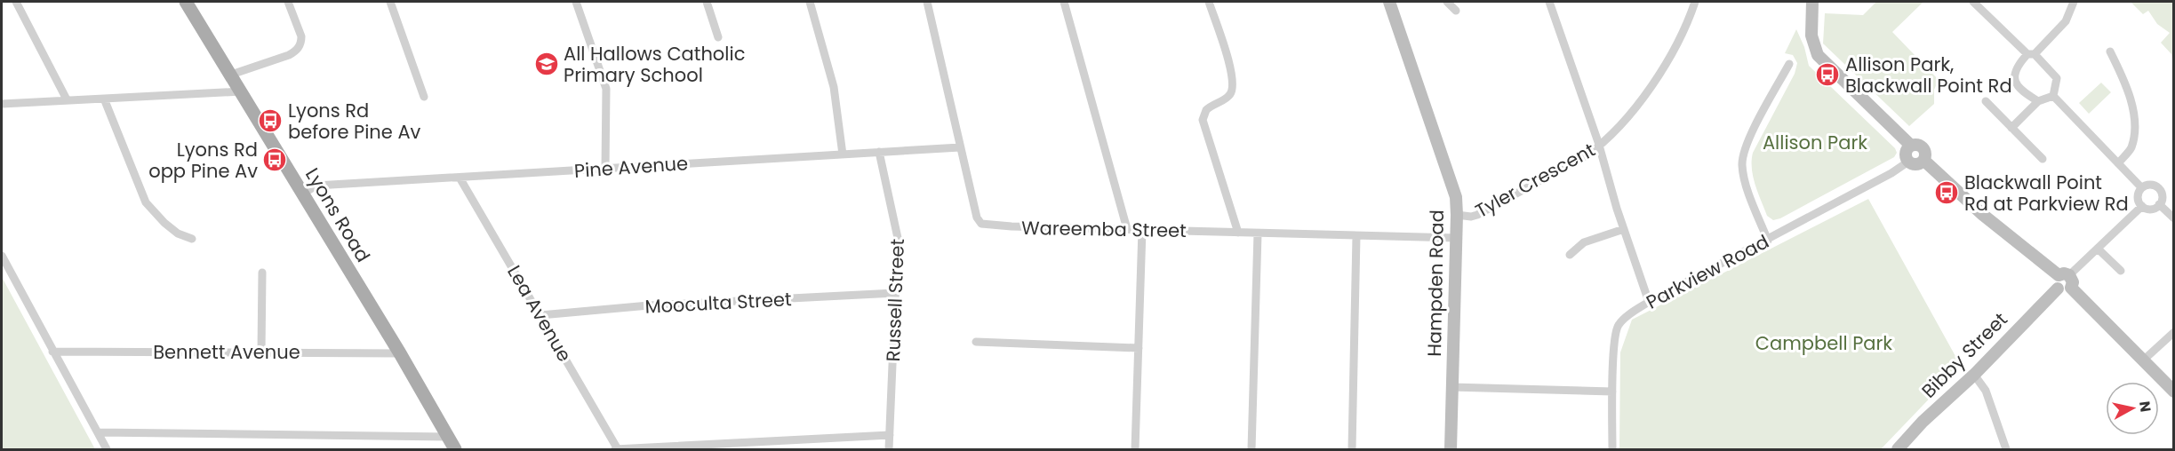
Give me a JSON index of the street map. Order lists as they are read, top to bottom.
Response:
{
  "streets": {
    "main road": ["Lyons Road"],
    "street": [
      "Pine Avenue",
      "Tyler Crescent",
      "Wareemba Street",
      "Parkview Road",
      "Hampden Road",
      "Russell Street",
      "Mooculta Street",
      "Lea Avenue",
      "Bennett Avenue",
      "Bibby Street"
    ]
  },
  "crossings": [
    ["Pine Avenue", "Lyons Road"],
    ["Pine Avenue", "Wareemba Street"],
    ["Pine Avenue", "Russell Street"],
    ["Pine Avenue", "Lea Avenue"],
    ["Tyler Crescent", "Hampden Road"],
    ["Lyons Road", "Bennett Avenue"],
    ["Wareemba Street", "Hampden Road"],
    ["Russell Street", "Mooculta Street"],
    ["Mooculta Street", "Lea Avenue"]
  ],
  "parks": ["Allison Park", "Campbell Park"],
  "places": {
    "school or university": ["All Hallows Catholic Primary School"],
    "bus stop": [
      "Allison Park, Blackwall Point Rd",
      "Lyons Rd before Pine Av",
      "Lyons Rd opp Pine Av",
      "Blackwall Point Rd at Parkview Rd"
    ]
  },
  "north": "right"
}
